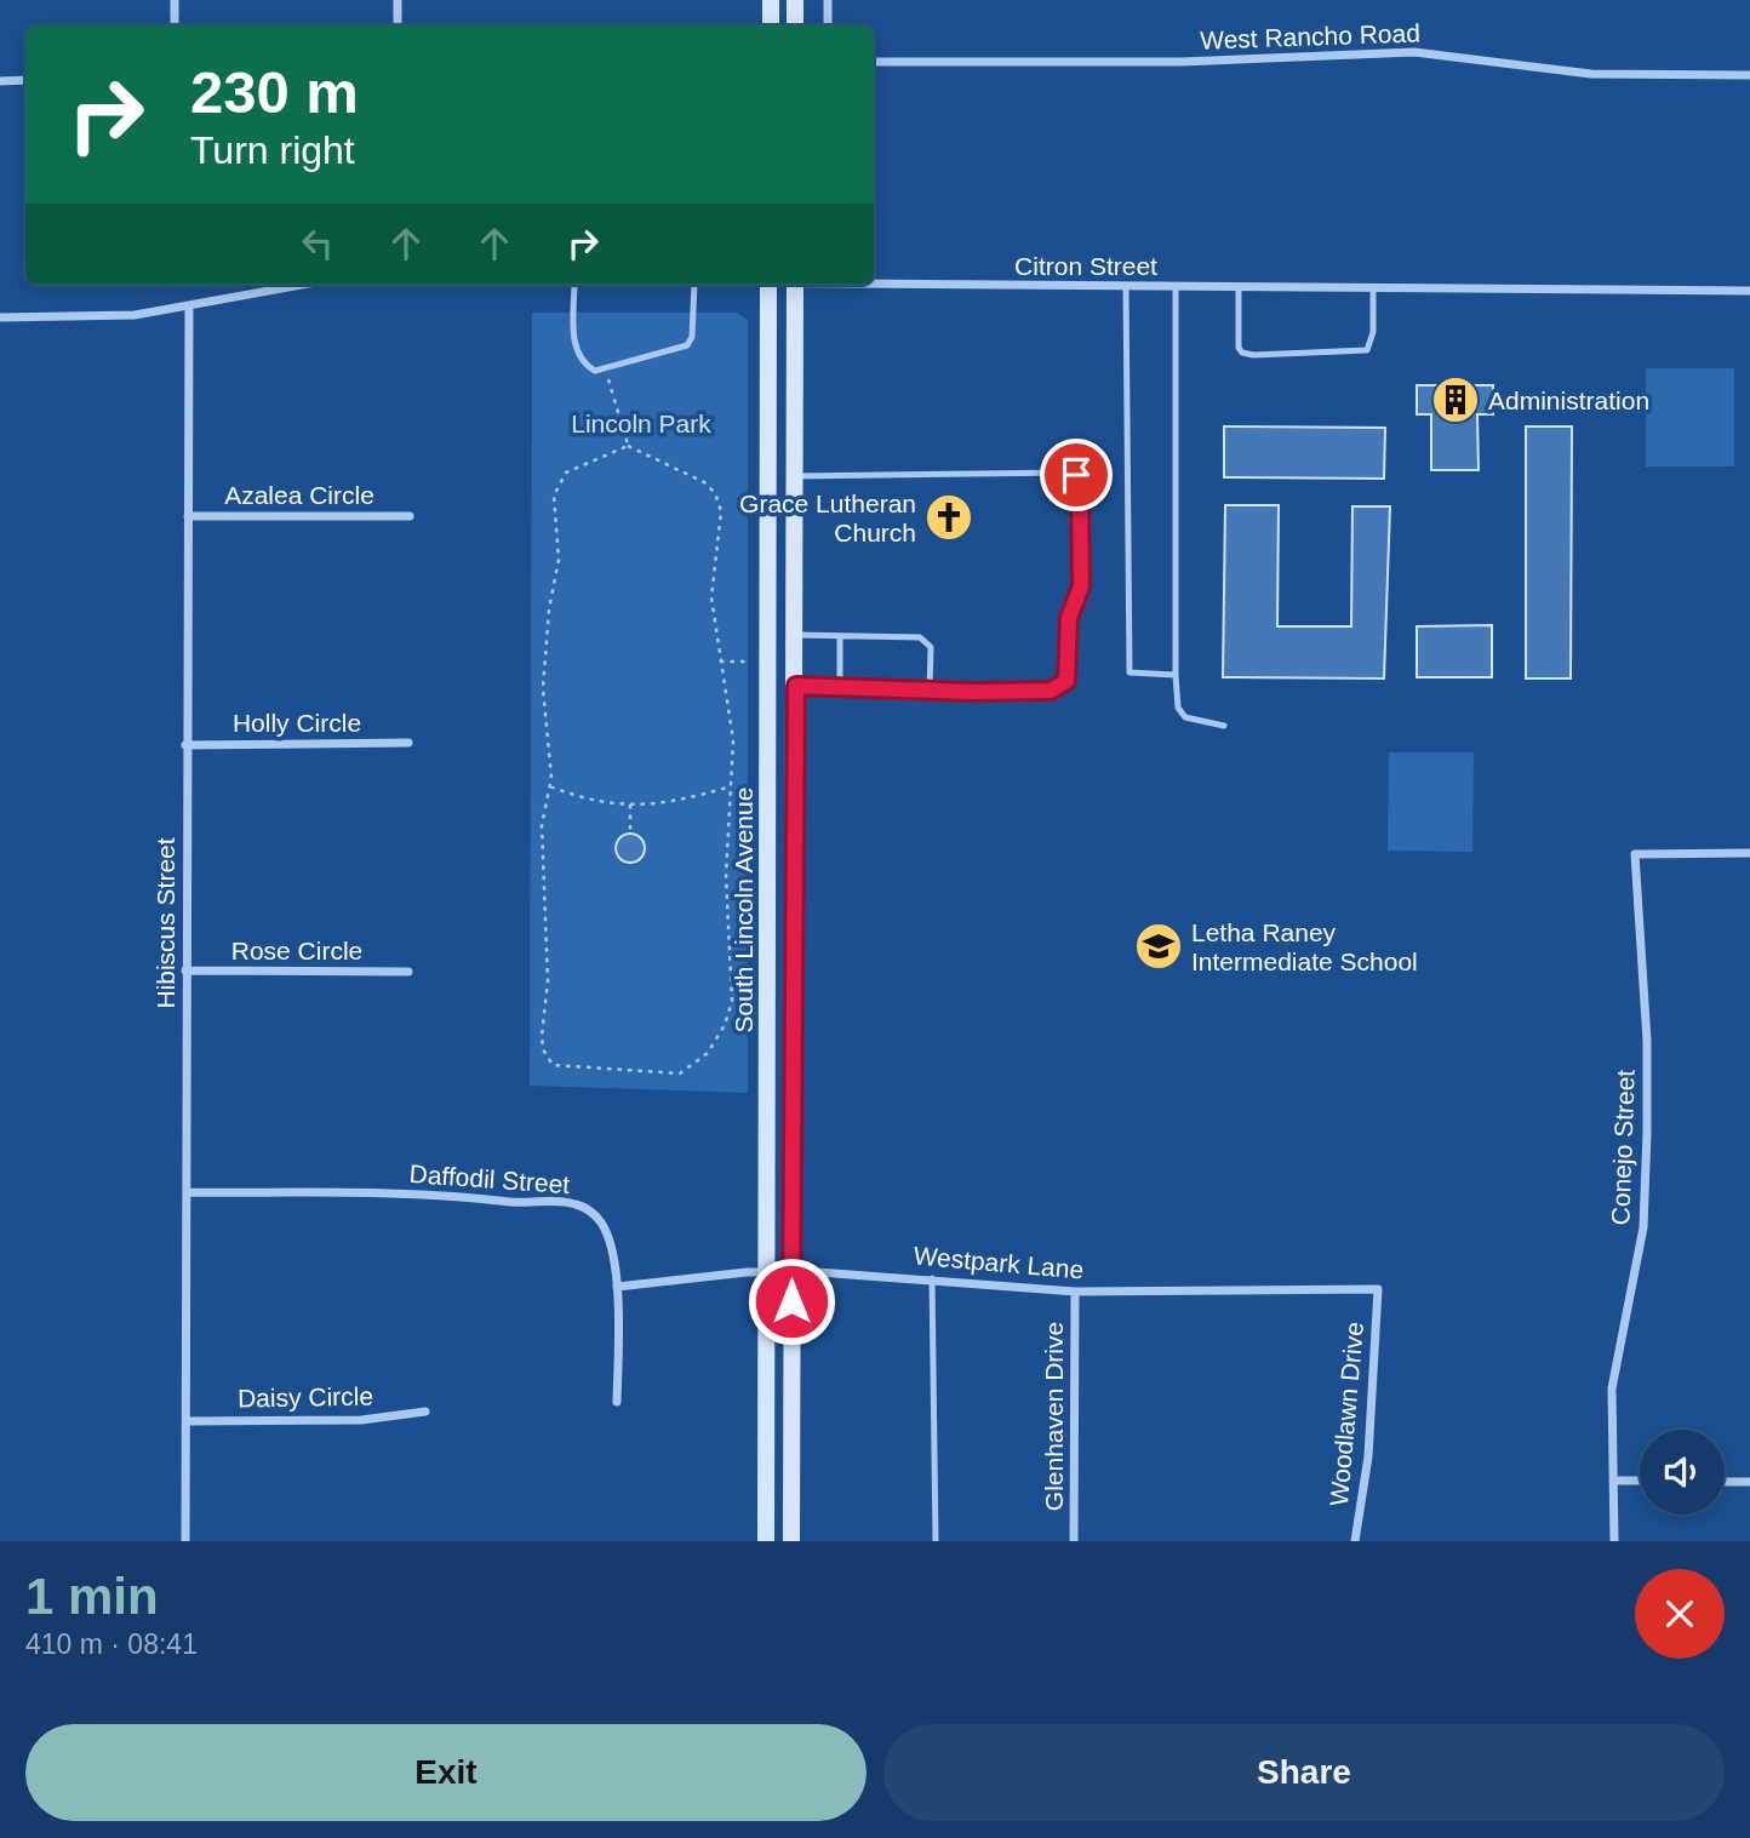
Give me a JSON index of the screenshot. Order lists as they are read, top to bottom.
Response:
{
  "streets": {
    "main road": ["South Lincoln Avenue"],
    "street": [
      "West Rancho Road",
      "Citron Street",
      "Azalea Circle",
      "Holly Circle",
      "Hibiscus Street",
      "Rose Circle",
      "Conejo Street",
      "Daffodil Street",
      "Westpark Lane",
      "Daisy Circle",
      "Woodlawn Drive",
      "Glenhaven Drive"
    ]
  },
  "crossings": [
    ["Azalea Circle", "Hibiscus Street"],
    ["Holly Circle", "Hibiscus Street"],
    ["South Lincoln Avenue", "Westpark Lane"],
    ["Hibiscus Street", "Rose Circle"],
    ["Hibiscus Street", "Daffodil Street"],
    ["Hibiscus Street", "Daisy Circle"],
    ["Daffodil Street", "Westpark Lane"],
    ["Westpark Lane", "Woodlawn Drive"],
    ["Westpark Lane", "Glenhaven Drive"]
  ],
  "parks": ["Lincoln Park"],
  "places": {
    "building": ["Administration"],
    "church": ["Grace Lutheran Church"],
    "school or university": ["Letha Raney Intermediate School"]
  },
  "page": {
    "turn": ["230 m", "Turn right"],
    "heading": ["1 min", "410 m · 08:41"],
    "buttons": ["Exit", "Share"]
  }
}
